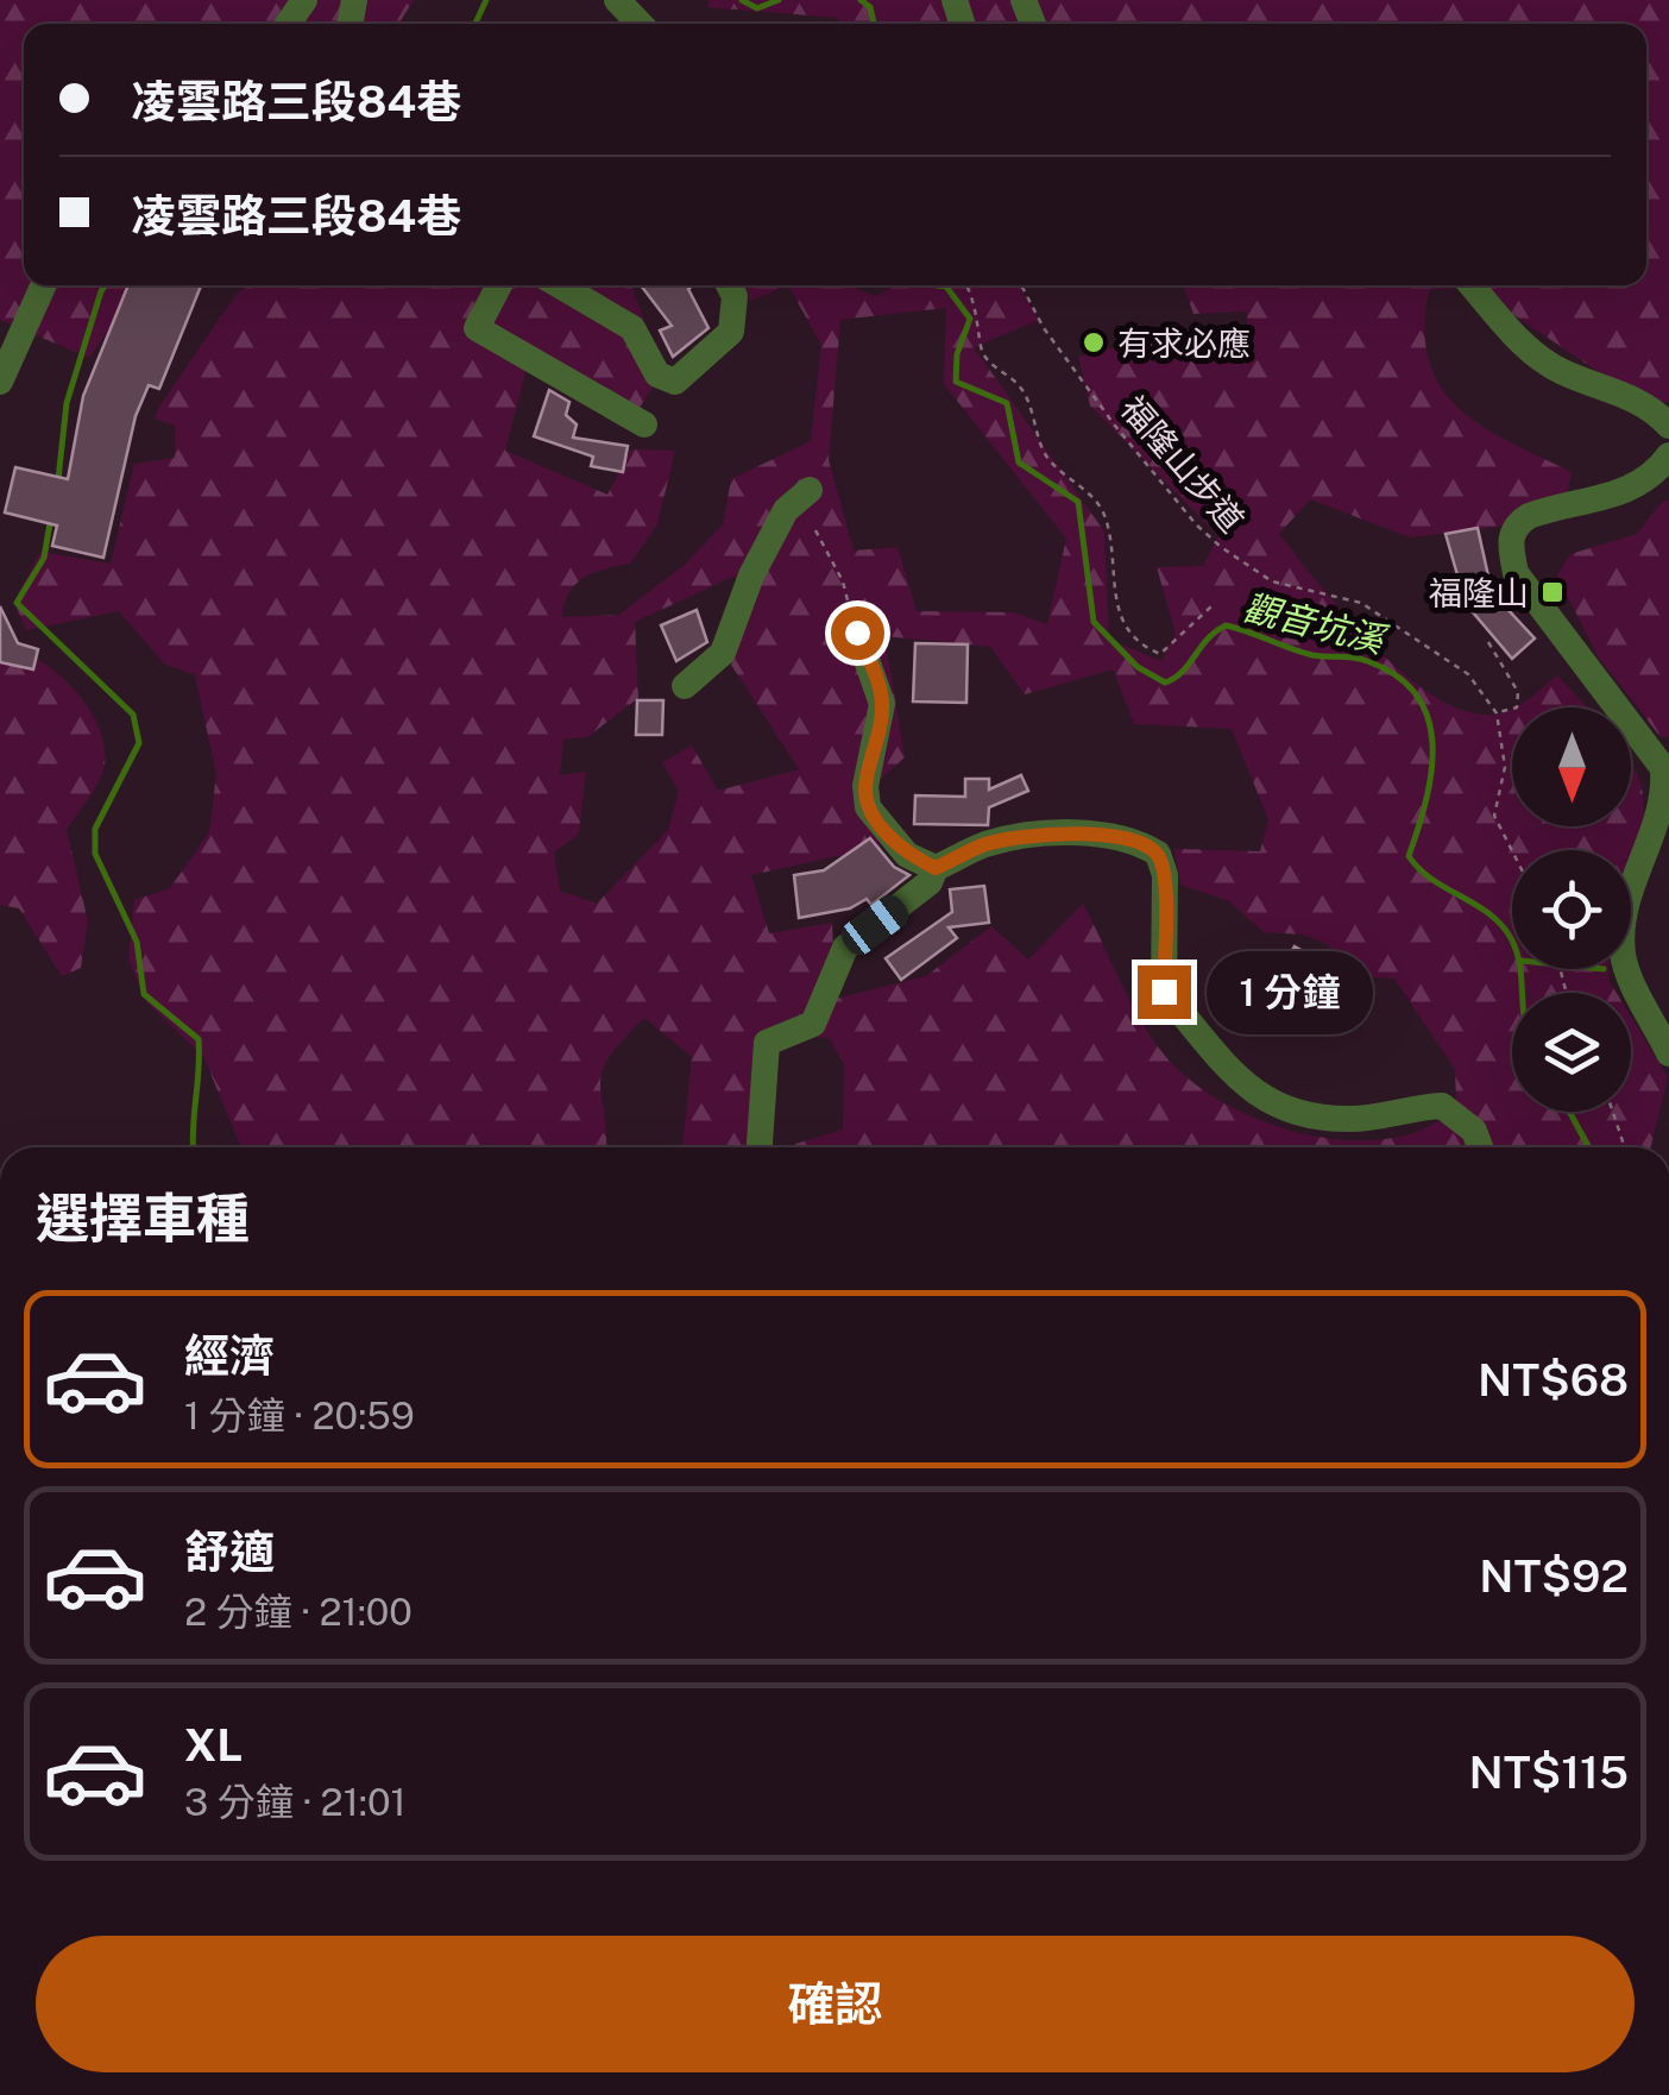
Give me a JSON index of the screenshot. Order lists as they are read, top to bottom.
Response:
{
  "streets": {
    "path": ["福隆山步道"]
  },
  "water": ["觀音坑溪"],
  "places": {
    "other": ["有求必應"],
    "transit": ["福隆山"]
  },
  "north": "bottom",
  "page": {
    "banner": ["凌雲路三段84巷", "凌雲路三段84巷"],
    "bubble": "1 分鐘",
    "heading": "選擇車種",
    "list": [
      {
        "name": "經濟",
        "note": "1 分鐘 · 20:59",
        "value": "NT$68"
      },
      {
        "name": "舒適",
        "note": "2 分鐘 · 21:00",
        "value": "NT$92"
      },
      {
        "name": "XL",
        "note": "3 分鐘 · 21:01",
        "value": "NT$115"
      }
    ],
    "buttons": "確認"
  }
}
